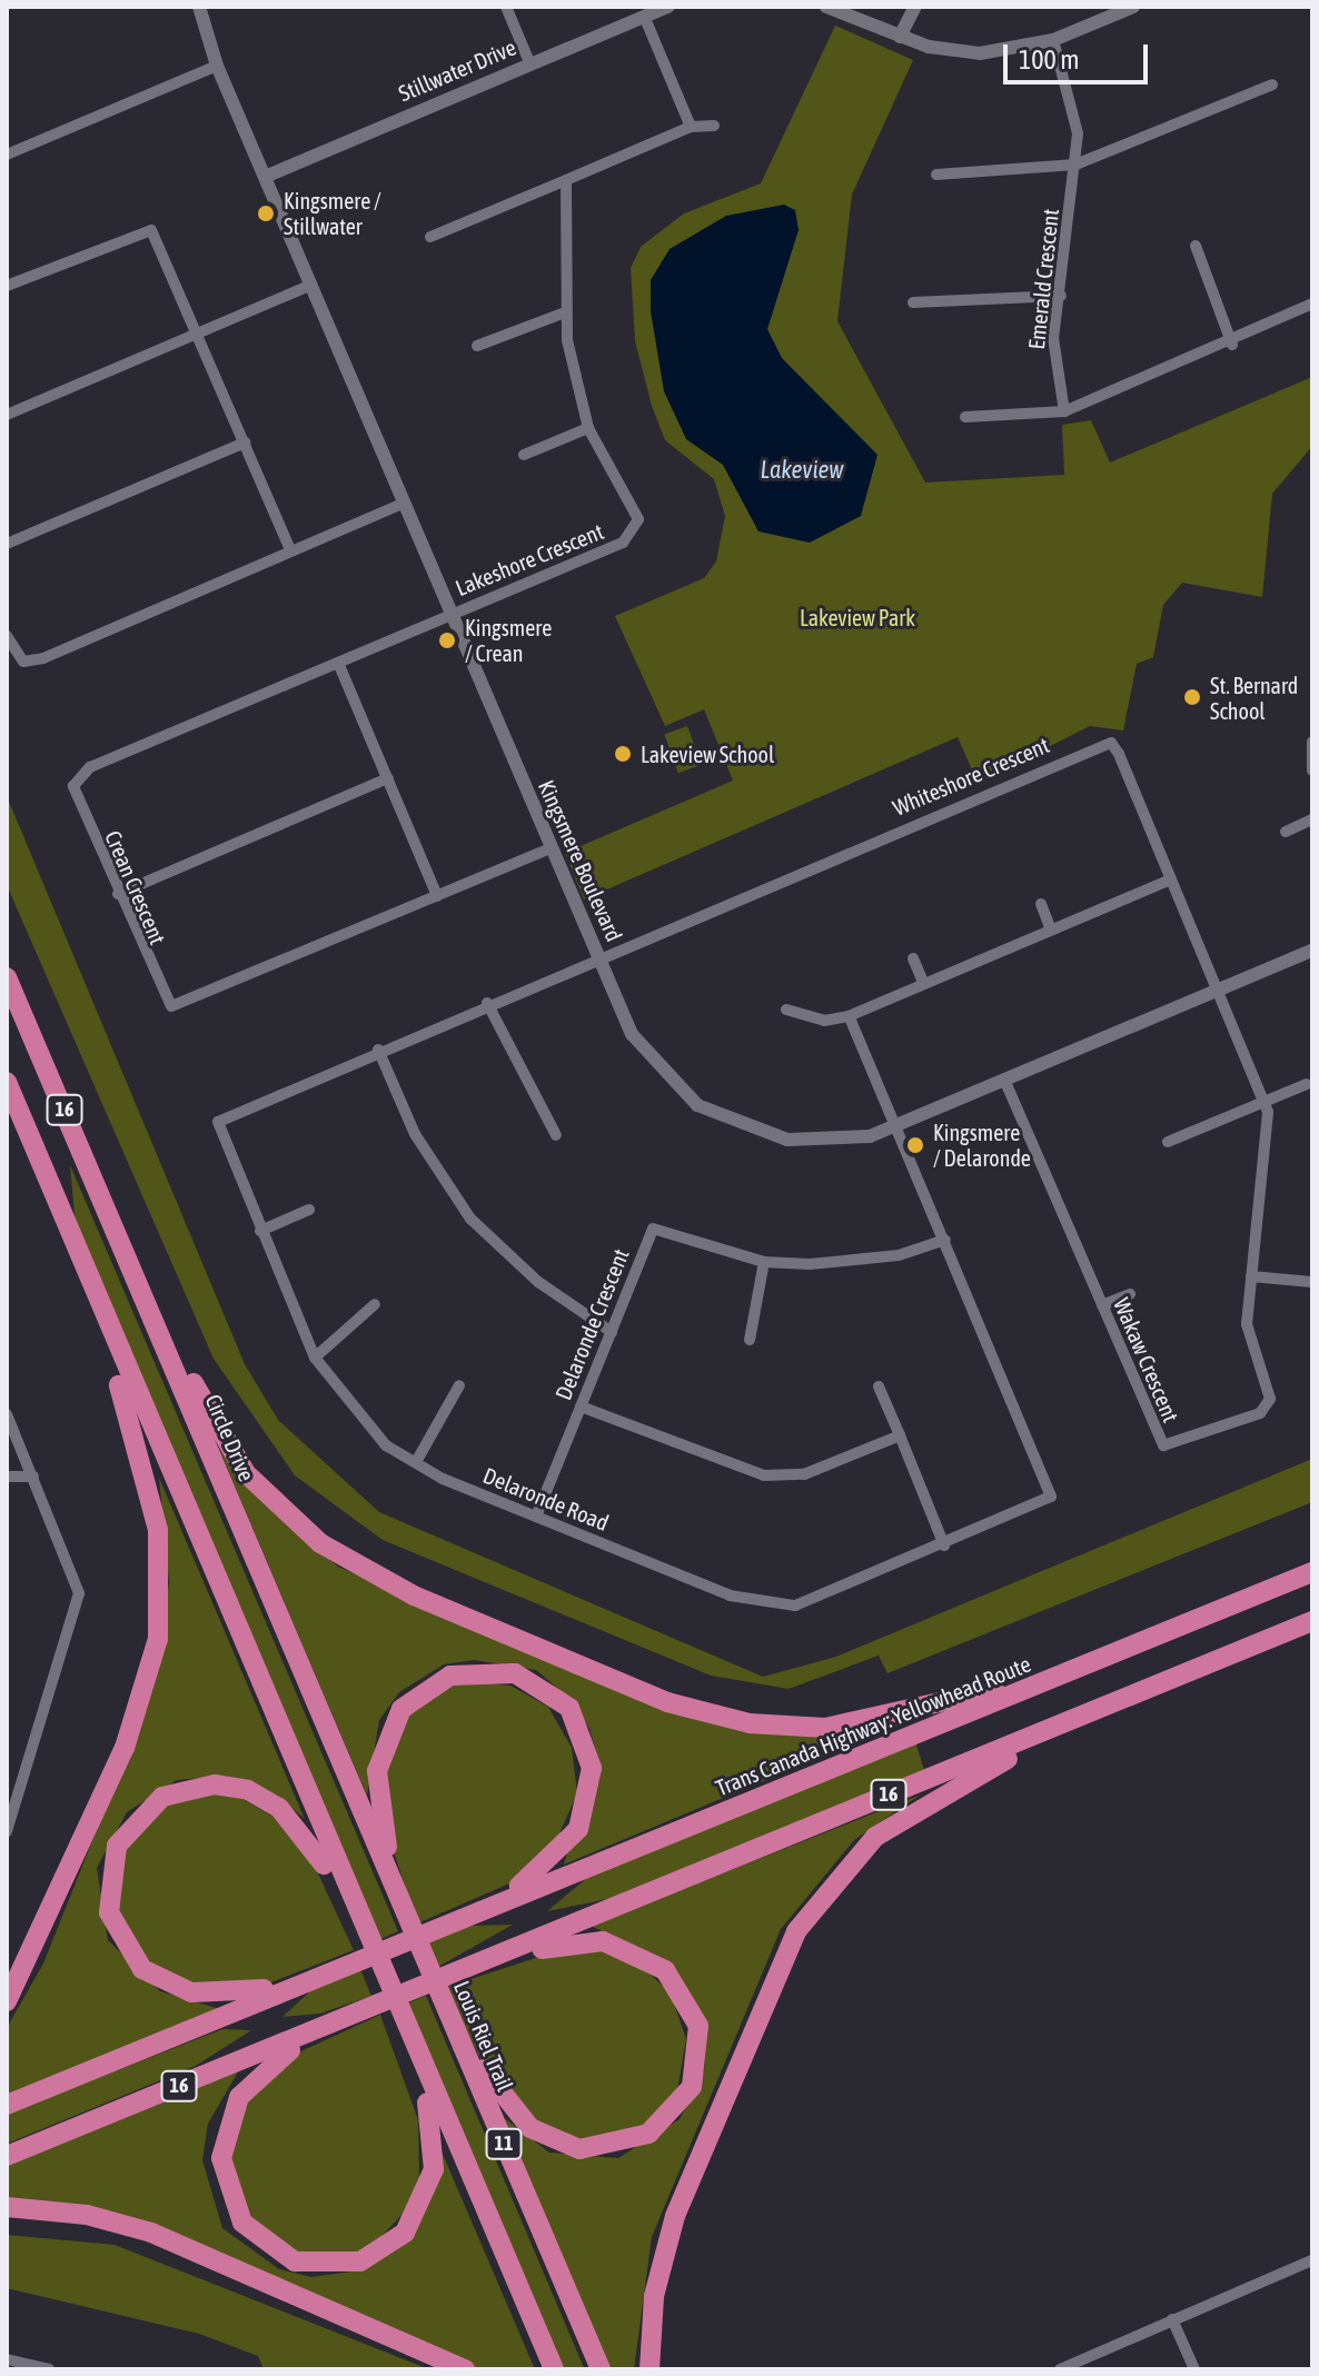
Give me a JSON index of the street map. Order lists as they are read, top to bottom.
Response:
{
  "streets": {
    "highway": [
      "16",
      "Circle Drive",
      "Trans Canada Highway: Yellowhead Route",
      "Louis Riel Trail",
      "11"
    ],
    "street": [
      "Stillwater Drive",
      "Emerald Crescent",
      "Lakeshore Crescent",
      "Whiteshore Crescent",
      "Kingsmere Boulevard",
      "Crean Crescent",
      "Delaronde Crescent",
      "Wakaw Crescent",
      "Delaronde Road"
    ]
  },
  "crossings": [
    ["Stillwater Drive", "Kingsmere Boulevard"],
    ["Lakeshore Crescent", "Kingsmere Boulevard"],
    ["Lakeshore Crescent", "Crean Crescent"],
    ["Whiteshore Crescent", "Kingsmere Boulevard"],
    ["Whiteshore Crescent", "Wakaw Crescent"],
    ["Whiteshore Crescent", "Delaronde Road"],
    ["Kingsmere Boulevard", "Crean Crescent"],
    ["Kingsmere Boulevard", "Wakaw Crescent"],
    ["Kingsmere Boulevard", "Delaronde Road"],
    ["16", "Trans Canada Highway: Yellowhead Route"],
    ["16", "11"],
    ["Delaronde Crescent", "Delaronde Road"],
    ["Circle Drive", "Louis Riel Trail"]
  ],
  "water": ["Lakeview"],
  "parks": ["Lakeview Park"],
  "places": [
    "Kingsmere / Stillwater",
    "Kingsmere / Crean",
    "St. Bernard School",
    "Lakeview School",
    "Kingsmere / Delaronde"
  ],
  "scale_bar": "100 m"
}
